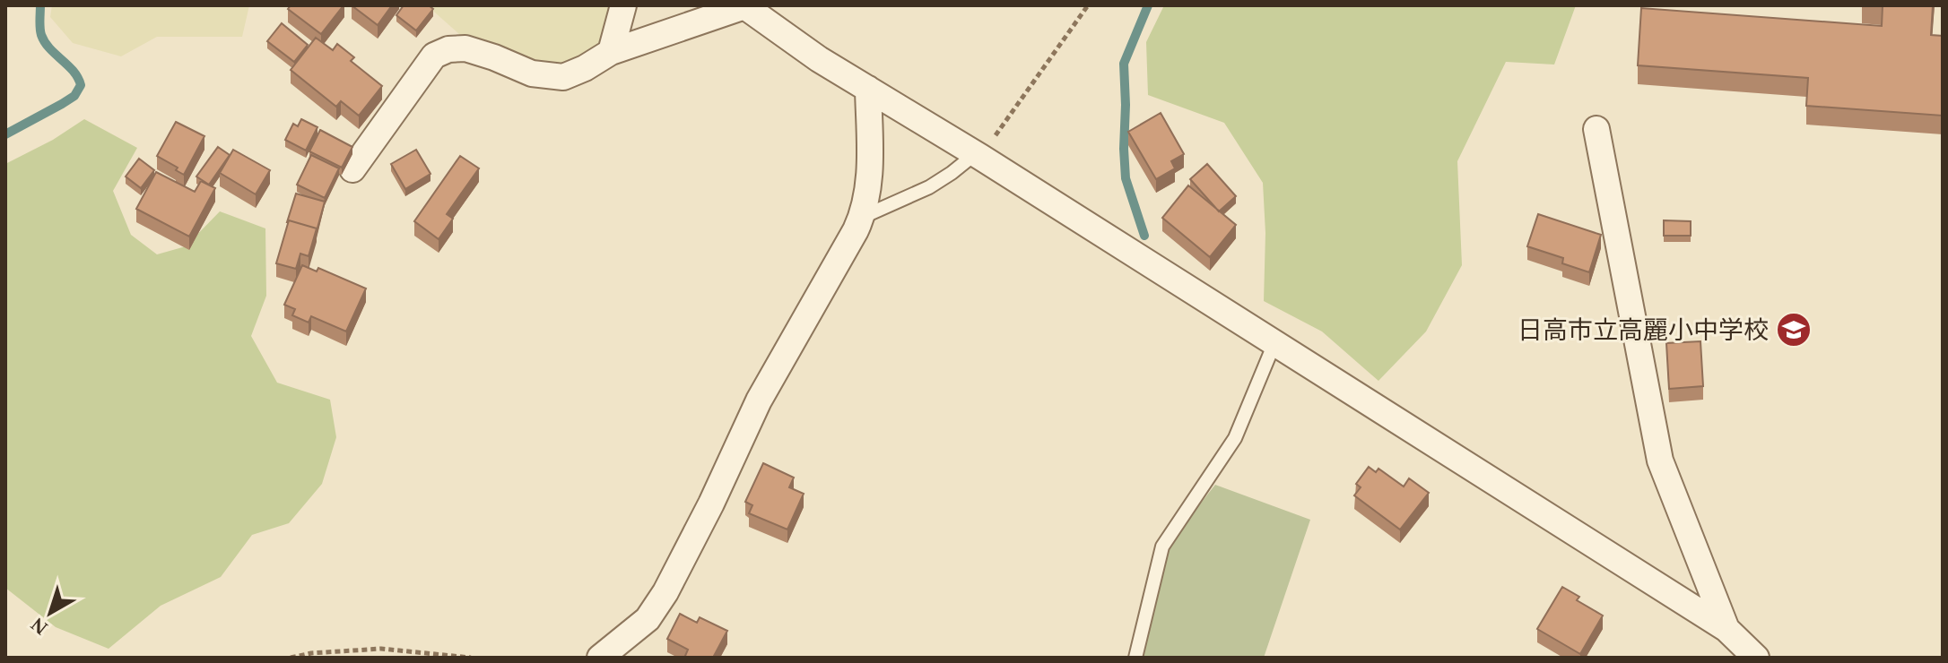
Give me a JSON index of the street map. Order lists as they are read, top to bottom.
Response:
{
  "places": {
    "school or university": ["日高市立高麗小中学校"]
  },
  "north": "bottom left"
}
